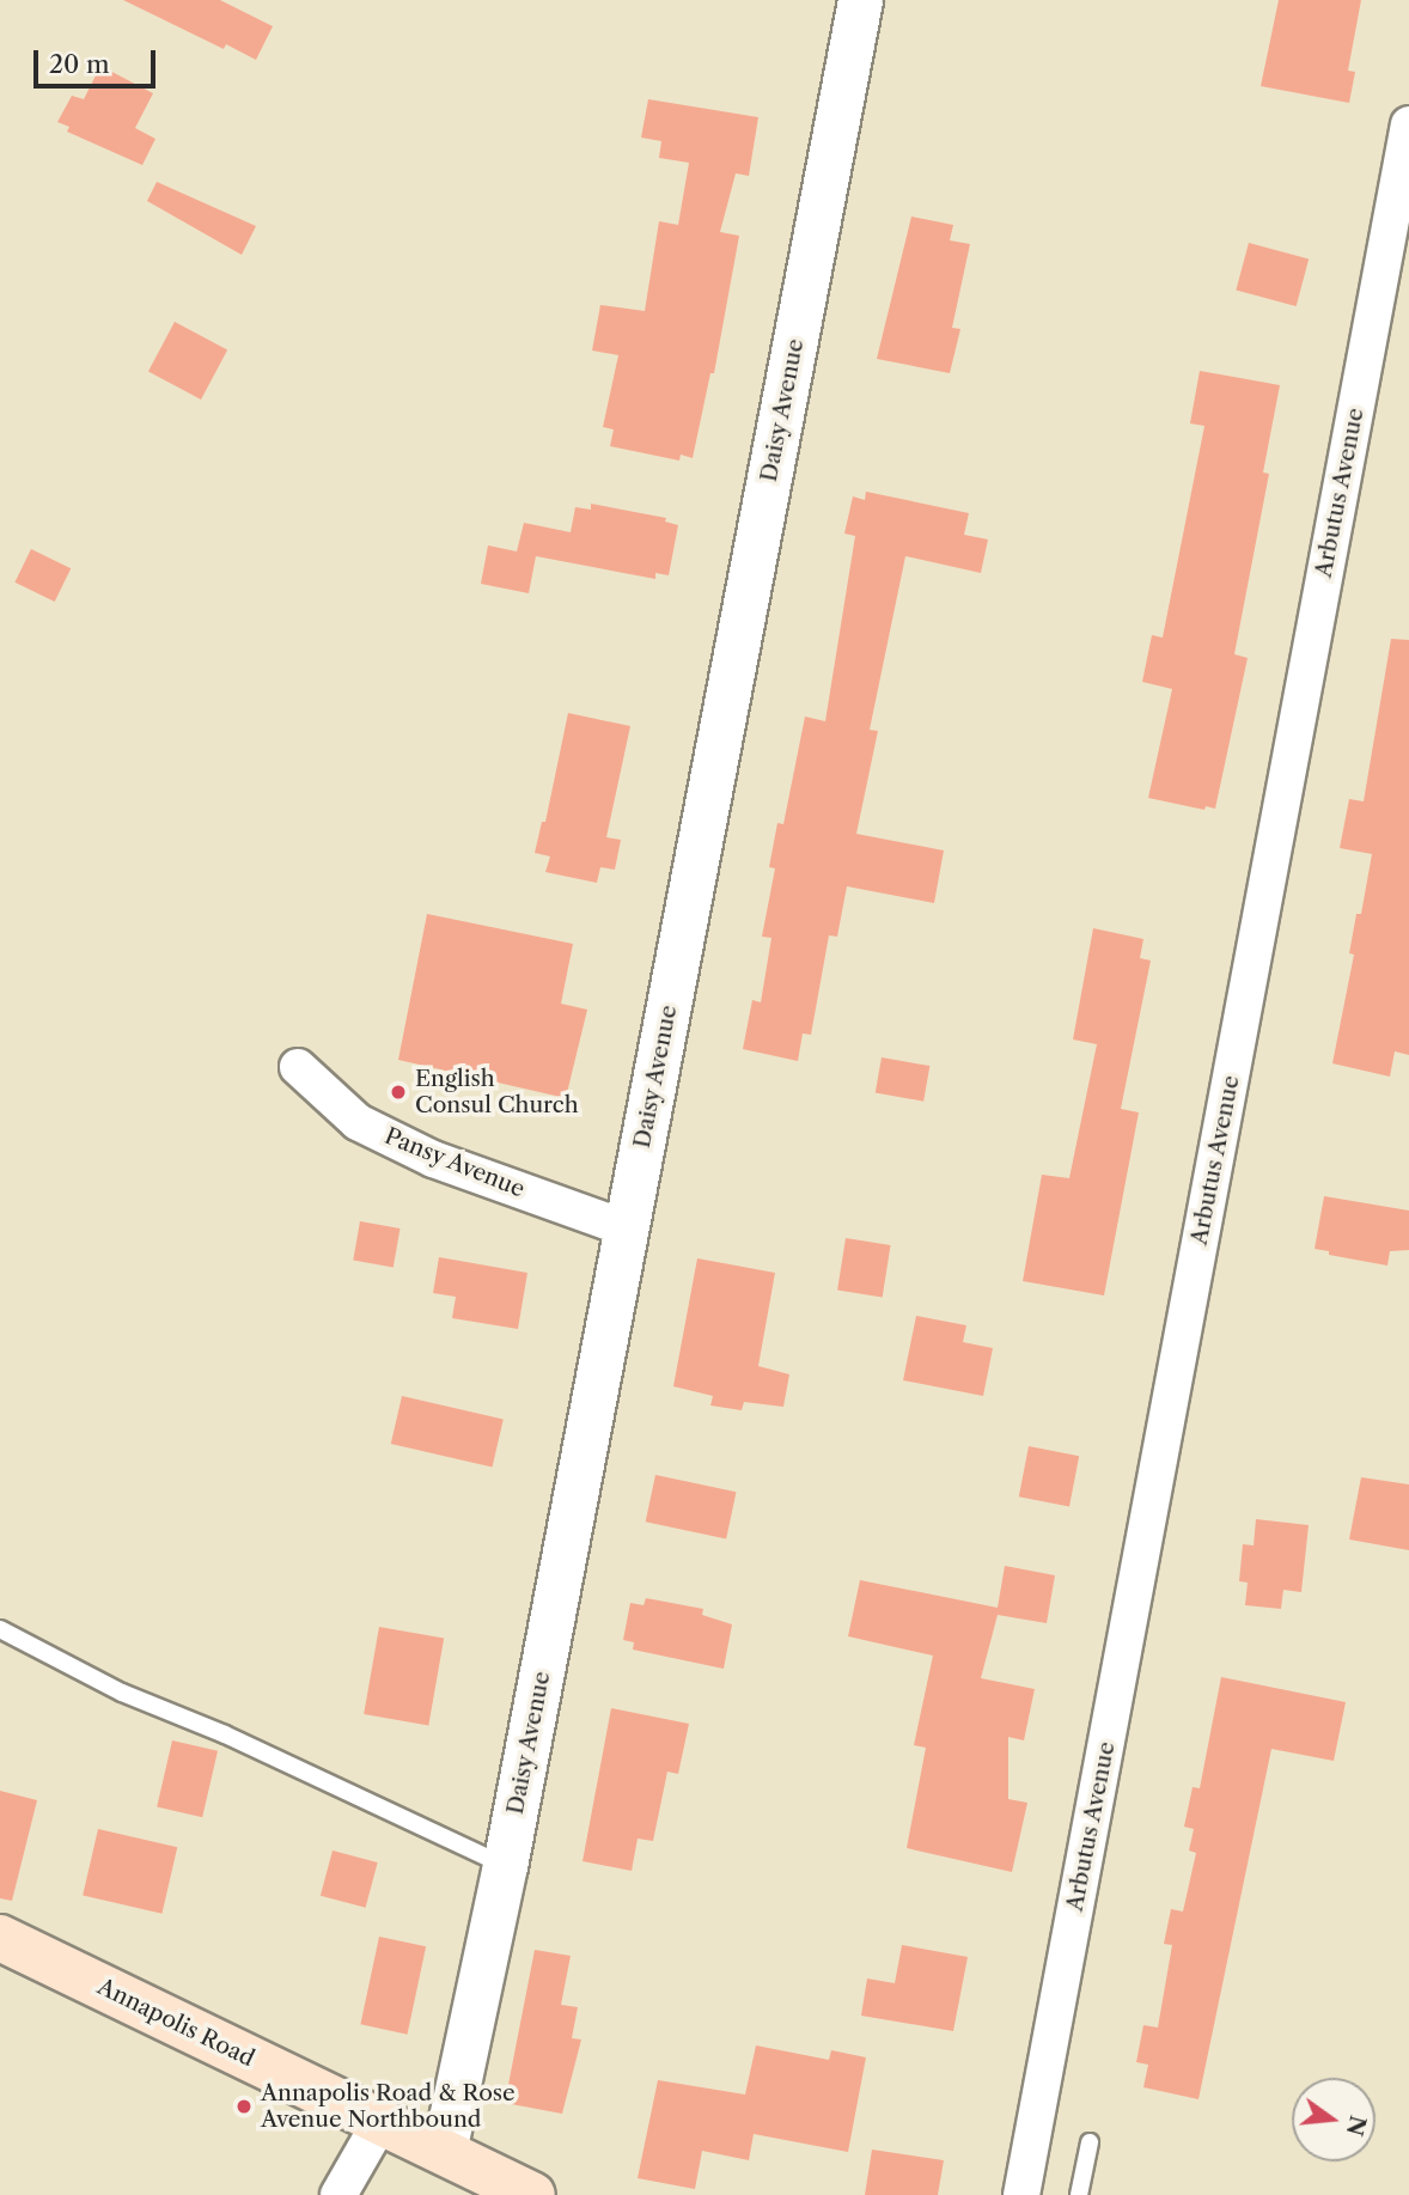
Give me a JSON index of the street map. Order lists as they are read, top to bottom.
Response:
{
  "streets": {
    "main road": ["Annapolis Road"],
    "street": ["Daisy Avenue", "Arbutus Avenue", "Pansy Avenue"]
  },
  "crossings": [
    ["Daisy Avenue", "Pansy Avenue"],
    ["Daisy Avenue", "Annapolis Road"]
  ],
  "places": ["English Consul Church", "Annapolis Road & Rose Avenue Northbound"],
  "scale_bar": "20 m",
  "north": "right"
}
